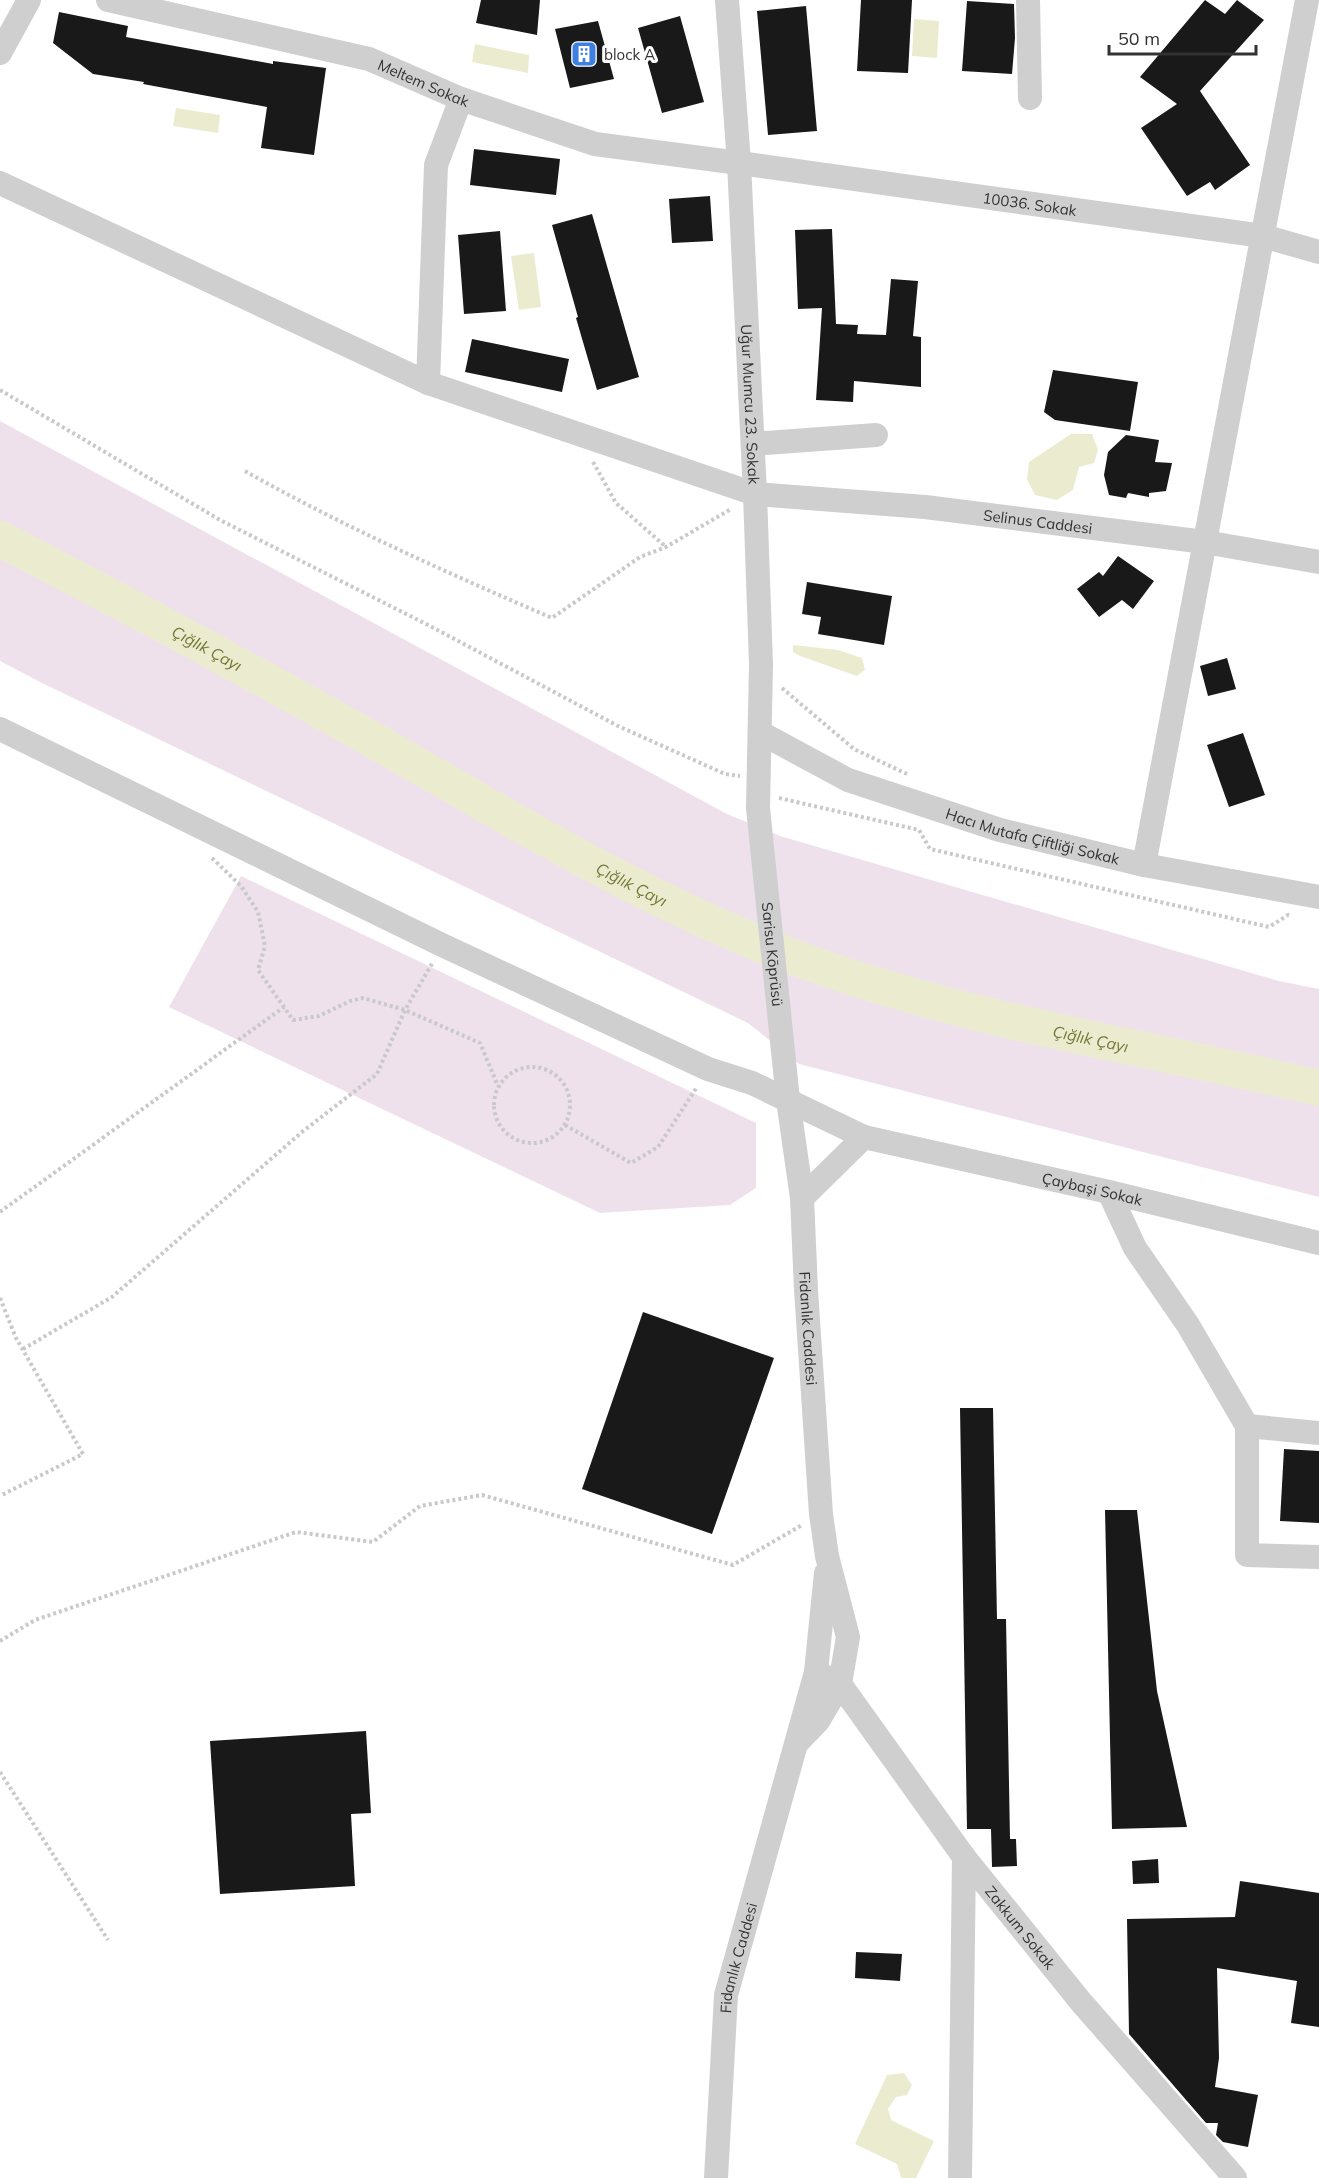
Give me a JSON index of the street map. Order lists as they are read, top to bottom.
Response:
{
  "streets": {
    "street": [
      "Meltem Sokak",
      "10036. Sokak",
      "Uğur Mumcu 23. Sokak",
      "Selinus Caddesi",
      "Hacı Mutafa Çiftliği Sokak",
      "Sarisu Kōprüsü",
      "Çaybaşi Sokak",
      "Fidanlık Caddesi",
      "Zakkum Sokak"
    ]
  },
  "crossings": [
    ["Meltem Sokak", "10036. Sokak"],
    ["Meltem Sokak", "Uğur Mumcu 23. Sokak"],
    ["10036. Sokak", "Uğur Mumcu 23. Sokak"],
    ["Uğur Mumcu 23. Sokak", "Selinus Caddesi"],
    ["Uğur Mumcu 23. Sokak", "Hacı Mutafa Çiftliği Sokak"],
    ["Uğur Mumcu 23. Sokak", "Sarisu Kōprüsü"],
    ["Sarisu Kōprüsü", "Çaybaşi Sokak"],
    ["Sarisu Kōprüsü", "Fidanlık Caddesi"],
    ["Çaybaşi Sokak", "Fidanlık Caddesi"],
    ["Fidanlık Caddesi", "Zakkum Sokak"]
  ],
  "water": ["Çığlık Çayı"],
  "places": {
    "building": ["block A"]
  },
  "scale_bar": "50 m"
}
